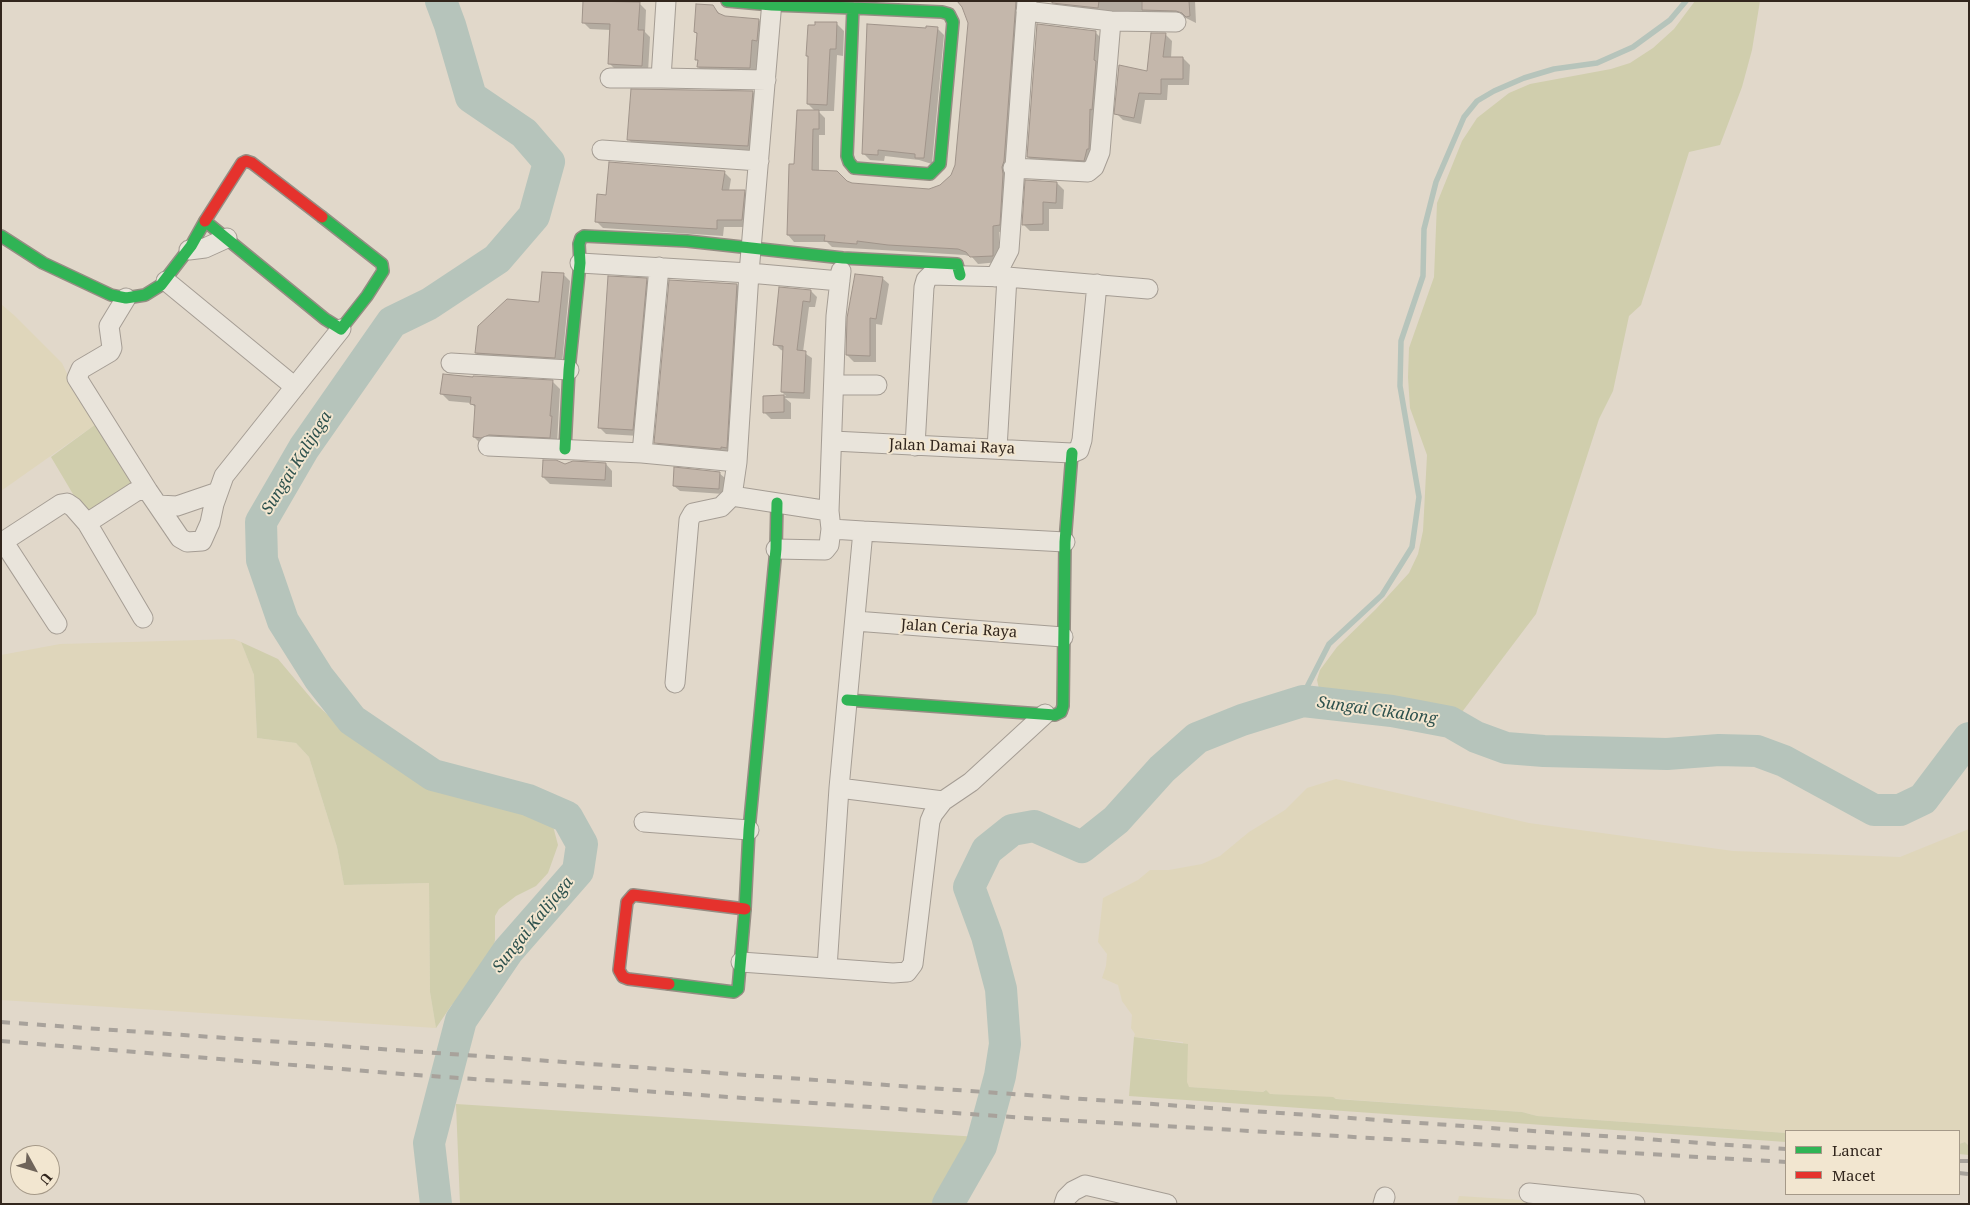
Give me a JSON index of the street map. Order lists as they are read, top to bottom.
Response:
{
  "streets": {
    "street": ["Jalan Damai Raya", "Jalan Ceria Raya"]
  },
  "water": ["Sungai Kalijaga", "Sungai Cikalong"],
  "legend": ["Lancar", "Macet"],
  "north": "bottom right"
}
